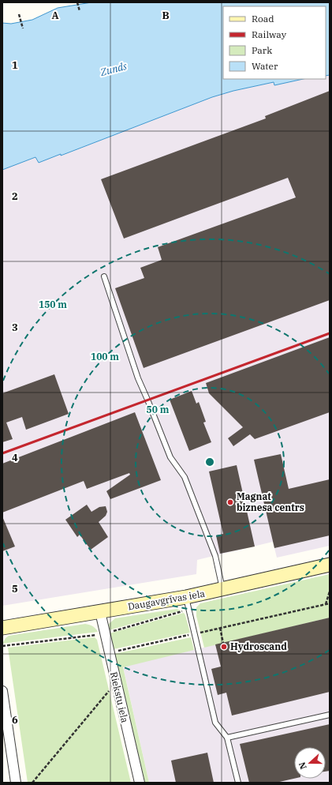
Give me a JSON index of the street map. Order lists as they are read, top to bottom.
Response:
{
  "streets": {
    "main road": ["Daugavgrīvas iela"],
    "street": ["Riekstu iela"]
  },
  "crossings": [
    ["Daugavgrīvas iela", "Riekstu iela"]
  ],
  "water": ["Zunds"],
  "places": ["Magnat biznesa centrs", "Hydroscand"],
  "legend": [
    "Road",
    "Railway",
    "Park",
    "Water"
  ],
  "north": "left",
  "grid": {
    "columns": ["A", "B"],
    "rows": [
      "1",
      "2",
      "3",
      "4",
      "5",
      "6"
    ]
  },
  "rings": ["150 m", "100 m", "50 m"]
}
